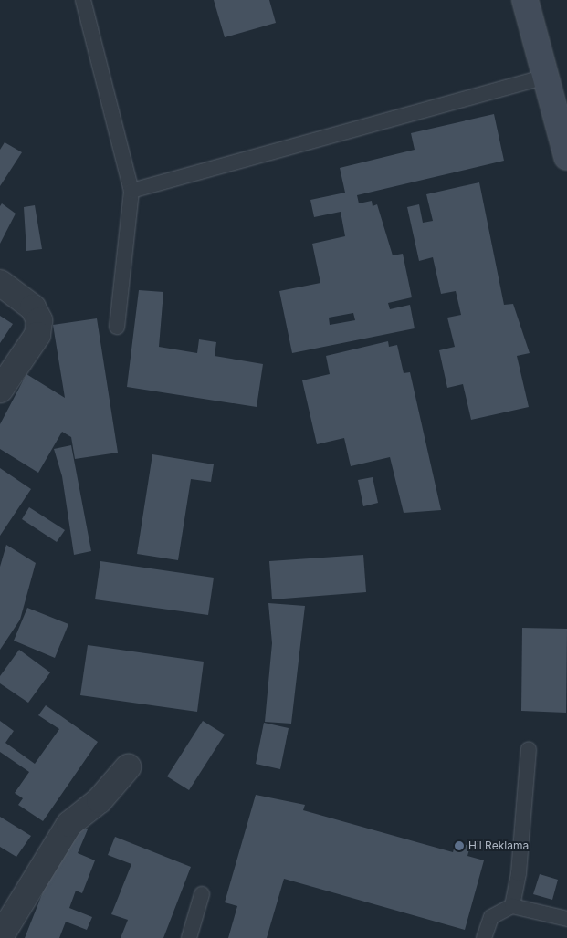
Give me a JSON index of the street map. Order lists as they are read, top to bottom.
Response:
{
  "places": ["Hil Reklama"]
}
